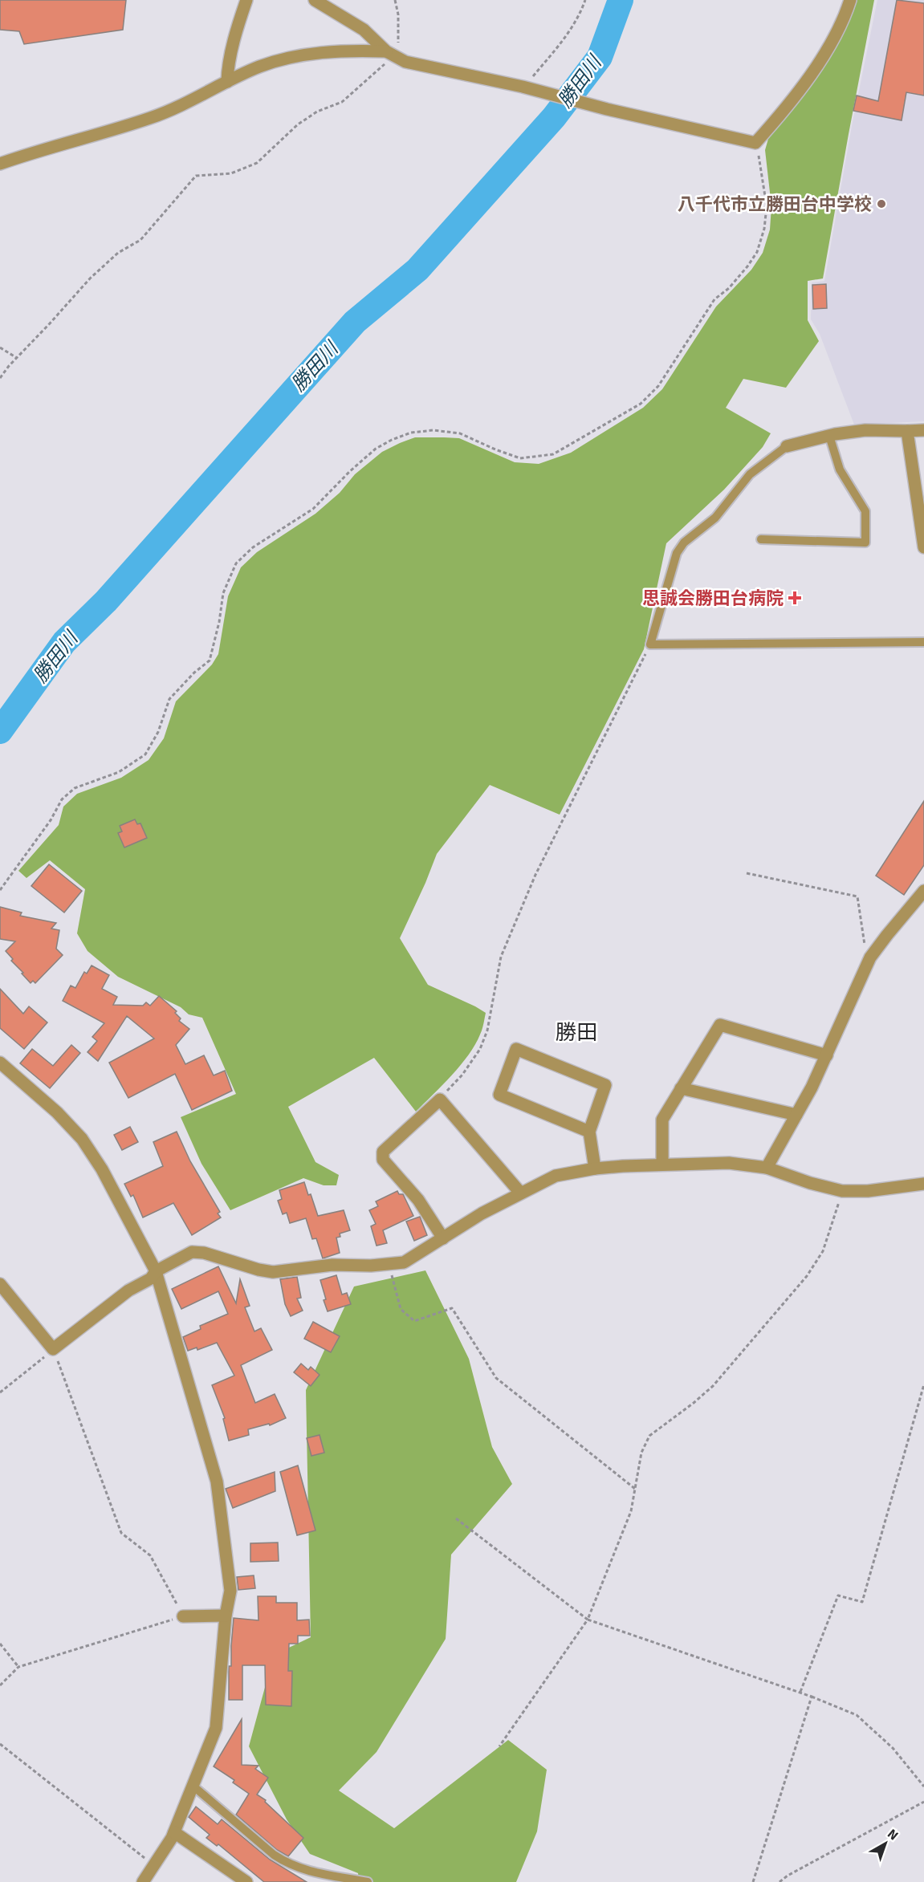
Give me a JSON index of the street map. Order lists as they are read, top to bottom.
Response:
{
  "districts": ["勝田"],
  "water": ["勝田川"],
  "places": {
    "other": ["八千代市立勝田台中学校"],
    "health": ["思誠会勝田台病院"]
  },
  "north": "top right"
}
